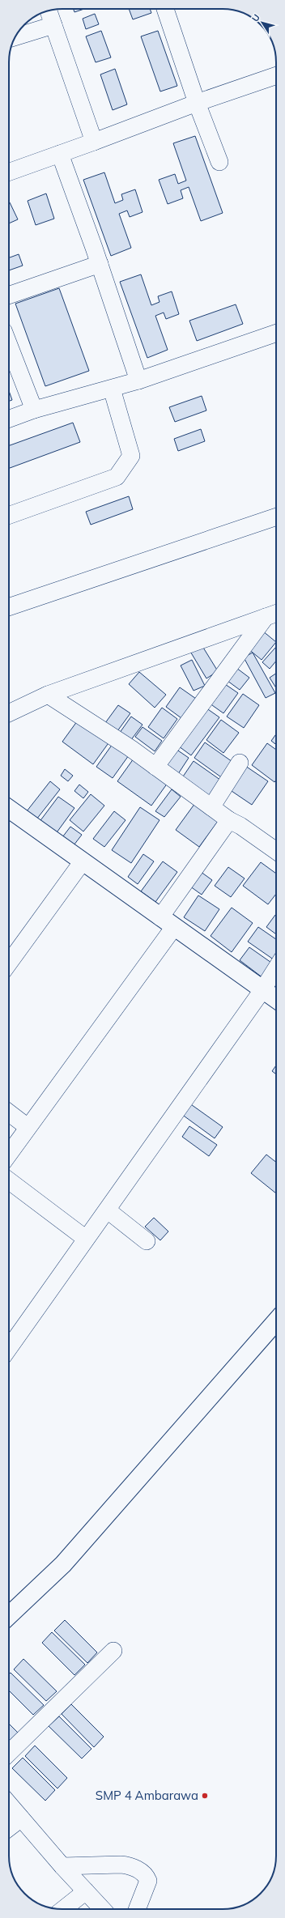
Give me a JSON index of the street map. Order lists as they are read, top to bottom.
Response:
{
  "places": ["SMP 4 Ambarawa"],
  "north": "top left"
}
